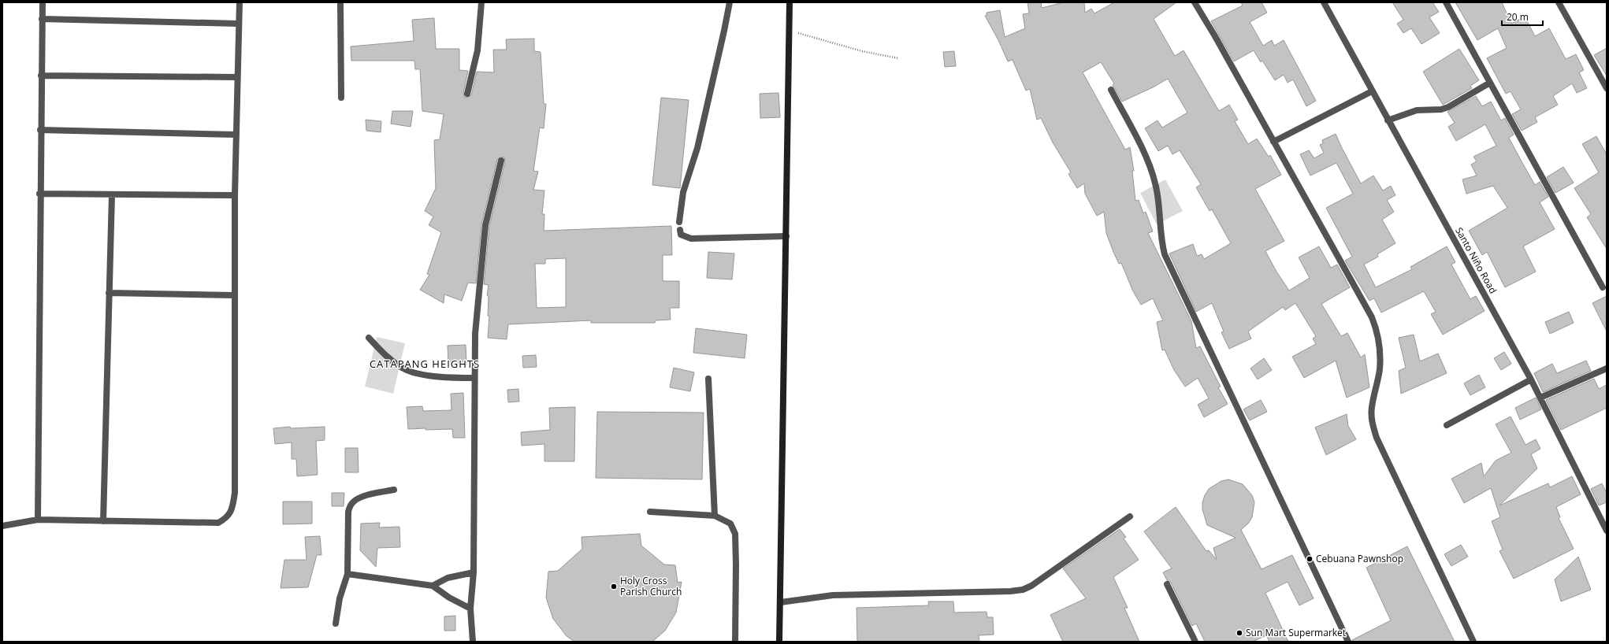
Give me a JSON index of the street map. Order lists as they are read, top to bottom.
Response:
{
  "streets": {
    "street": ["Santo Niño Road"]
  },
  "districts": ["CATAPANG HEIGHTS"],
  "places": ["Cebuana Pawnshop", "Holy Cross Parish Church", "Sun Mart Supermarket"],
  "scale_bar": "20 m"
}
